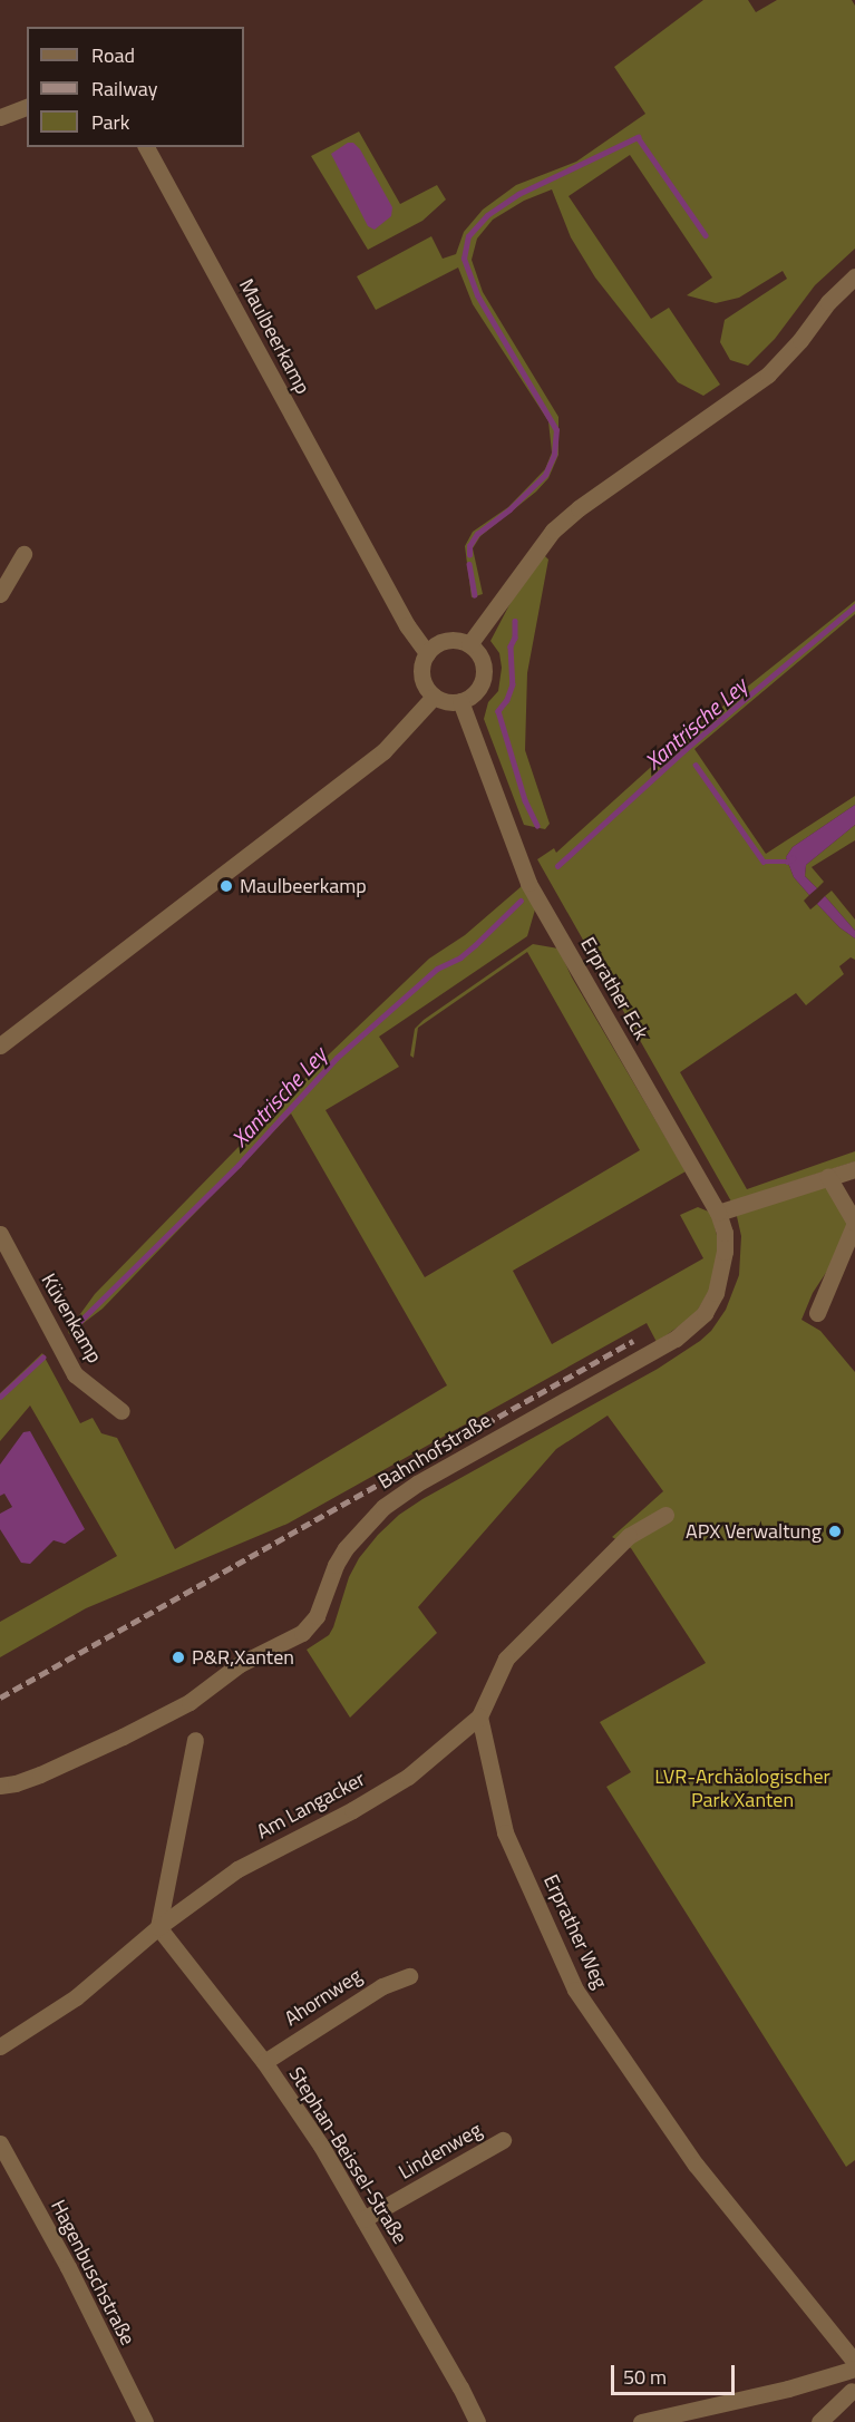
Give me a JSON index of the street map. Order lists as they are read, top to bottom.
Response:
{
  "streets": {
    "street": [
      "Maulbeerkamp",
      "Erprather Eck",
      "Küvenkamp",
      "Bahnhofstraße",
      "Am Langacker",
      "Erprather Weg",
      "Ahornweg",
      "Lindenweg",
      "Stephan-Beissel-Straße",
      "Hagenbuschstraße"
    ]
  },
  "crossings": [
    ["Maulbeerkamp", "Erprather Eck"],
    ["Erprather Eck", "Bahnhofstraße"],
    ["Am Langacker", "Erprather Weg"],
    ["Am Langacker", "Stephan-Beissel-Straße"],
    ["Ahornweg", "Stephan-Beissel-Straße"],
    ["Lindenweg", "Stephan-Beissel-Straße"]
  ],
  "water": ["Xantrische Ley"],
  "parks": ["LVR-Archäologischer Park Xanten"],
  "places": ["Maulbeerkamp", "APX Verwaltung", "P&R,Xanten"],
  "legend": ["Road", "Railway", "Park"],
  "scale_bar": "50 m"
}
